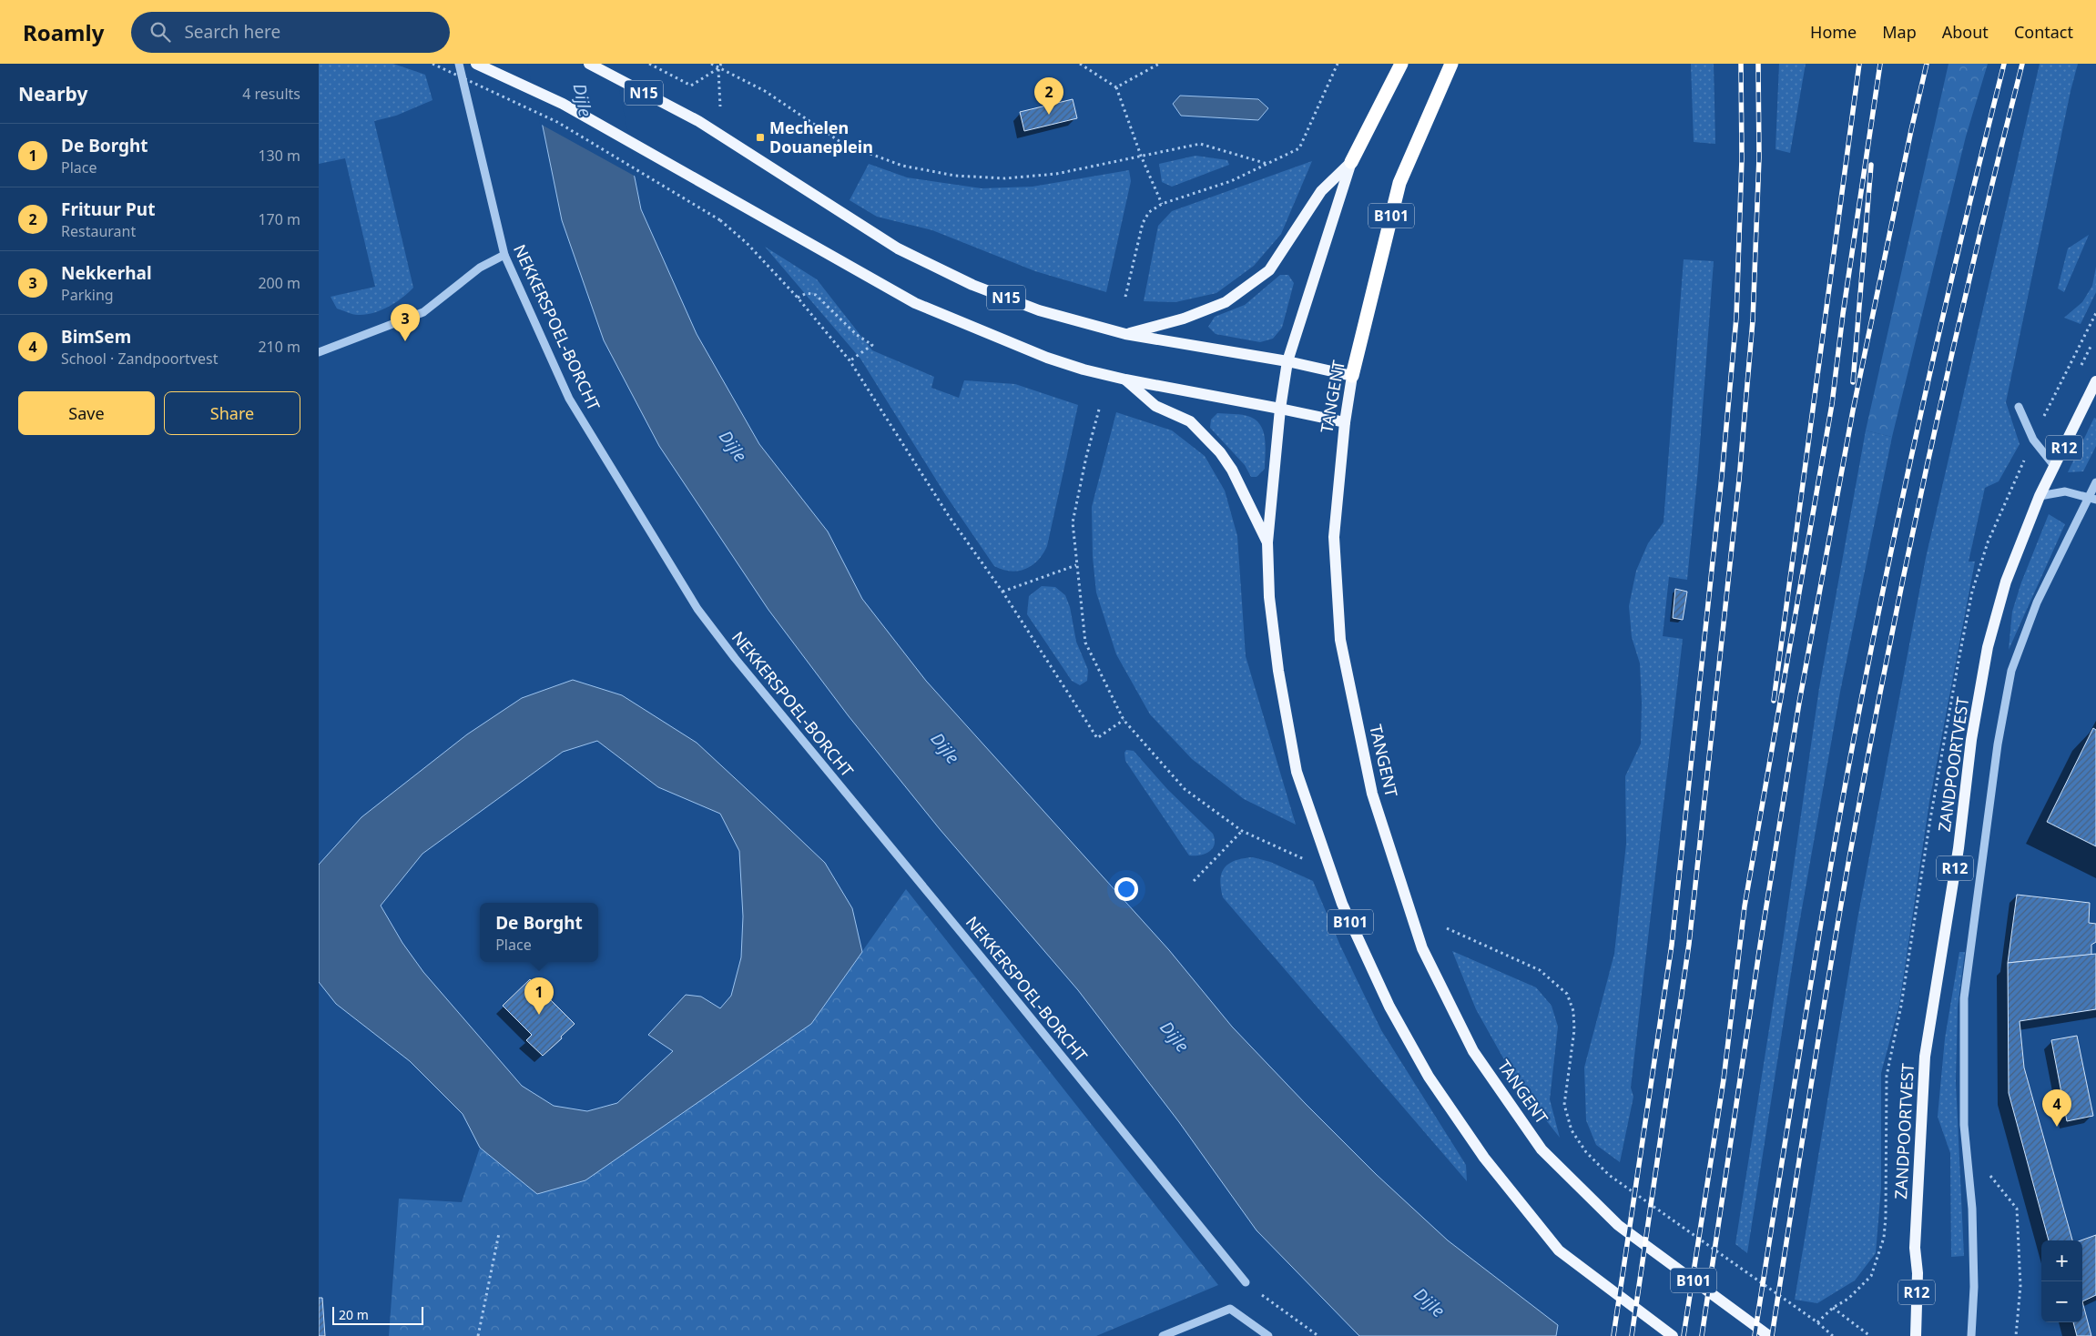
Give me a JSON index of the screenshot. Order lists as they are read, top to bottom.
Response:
{
  "streets": {
    "highway": ["B101", "TANGENT"],
    "main road": ["N15", "R12", "ZANDPOORTVEST"],
    "street": ["NEKKERSPOEL-BORCHT"]
  },
  "crossings": [
    ["N15", "B101"],
    ["N15", "TANGENT"]
  ],
  "water": ["Dijle"],
  "places": {
    "transit": ["Mechelen Douaneplein"]
  },
  "scale_bar": "20 m",
  "page": {
    "header": "Roamly",
    "search": "Search here",
    "nav": [
      "Home",
      "Map",
      "About",
      "Contact"
    ],
    "heading": ["Nearby", "4 results"],
    "pins": [
      "2",
      "3",
      "1",
      "4"
    ],
    "list": [
      {
        "mark": "1",
        "name": "De Borght",
        "note": "Place",
        "value": "130 m"
      },
      {
        "mark": "2",
        "name": "Frituur Put",
        "note": "Restaurant",
        "value": "170 m"
      },
      {
        "mark": "3",
        "name": "Nekkerhal",
        "note": "Parking",
        "value": "200 m"
      },
      {
        "mark": "4",
        "name": "BimSem",
        "note": "School · Zandpoortvest",
        "value": "210 m"
      }
    ],
    "buttons": ["Save", "Share"],
    "popup": ["De Borght", "Place"],
    "map_buttons": ["+", "−"],
    "scale": "20 m"
  }
}
